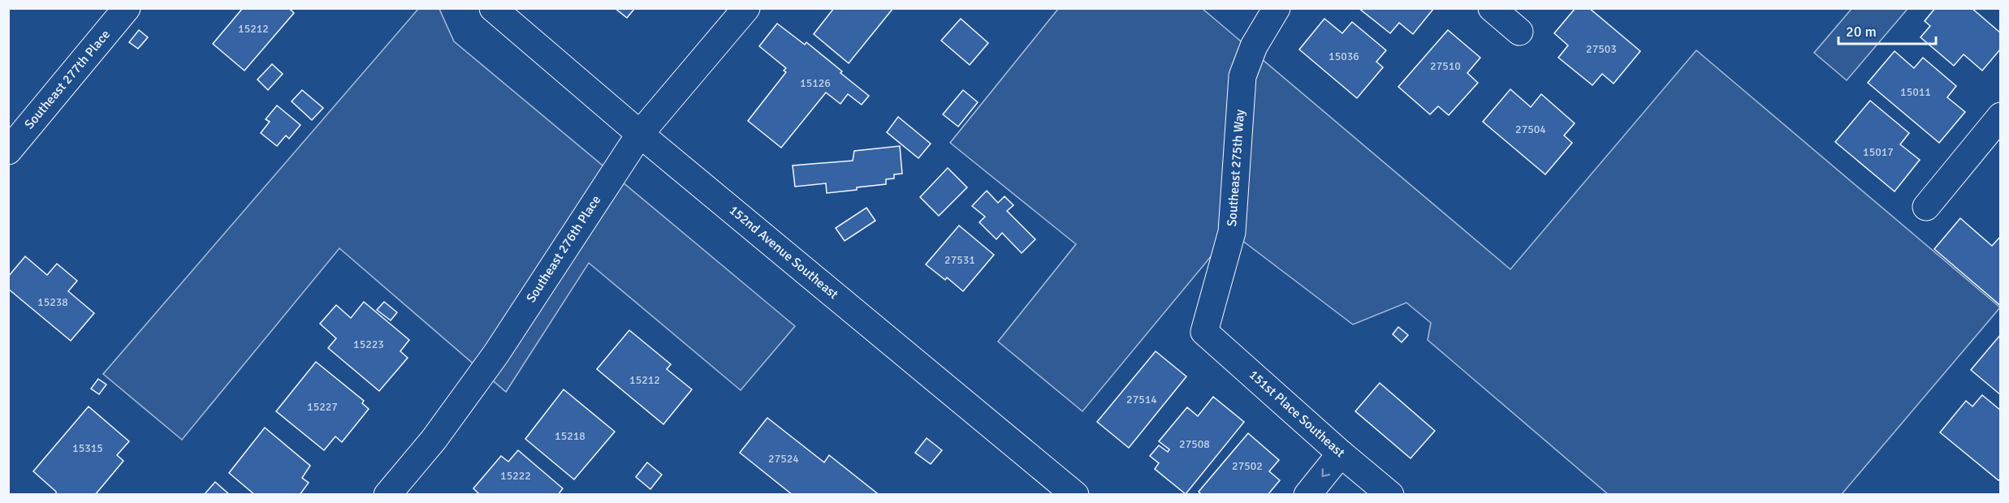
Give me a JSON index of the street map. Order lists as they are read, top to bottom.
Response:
{
  "streets": {
    "street": [
      "Southeast 277th Place",
      "Southeast 275th Way",
      "Southeast 276th Place",
      "152nd Avenue Southeast",
      "151st Place Southeast"
    ]
  },
  "crossings": [
    ["Southeast 275th Way", "151st Place Southeast"],
    ["Southeast 276th Place", "152nd Avenue Southeast"]
  ],
  "house_numbers": [
    "15212",
    "27503",
    "15036",
    "27510",
    "15126",
    "15011",
    "27504",
    "15017",
    "27531",
    "15238",
    "15223",
    "15212",
    "27514",
    "15227",
    "15218",
    "27508",
    "15315",
    "27524",
    "27502",
    "15222"
  ],
  "scale_bar": "20 m"
}
